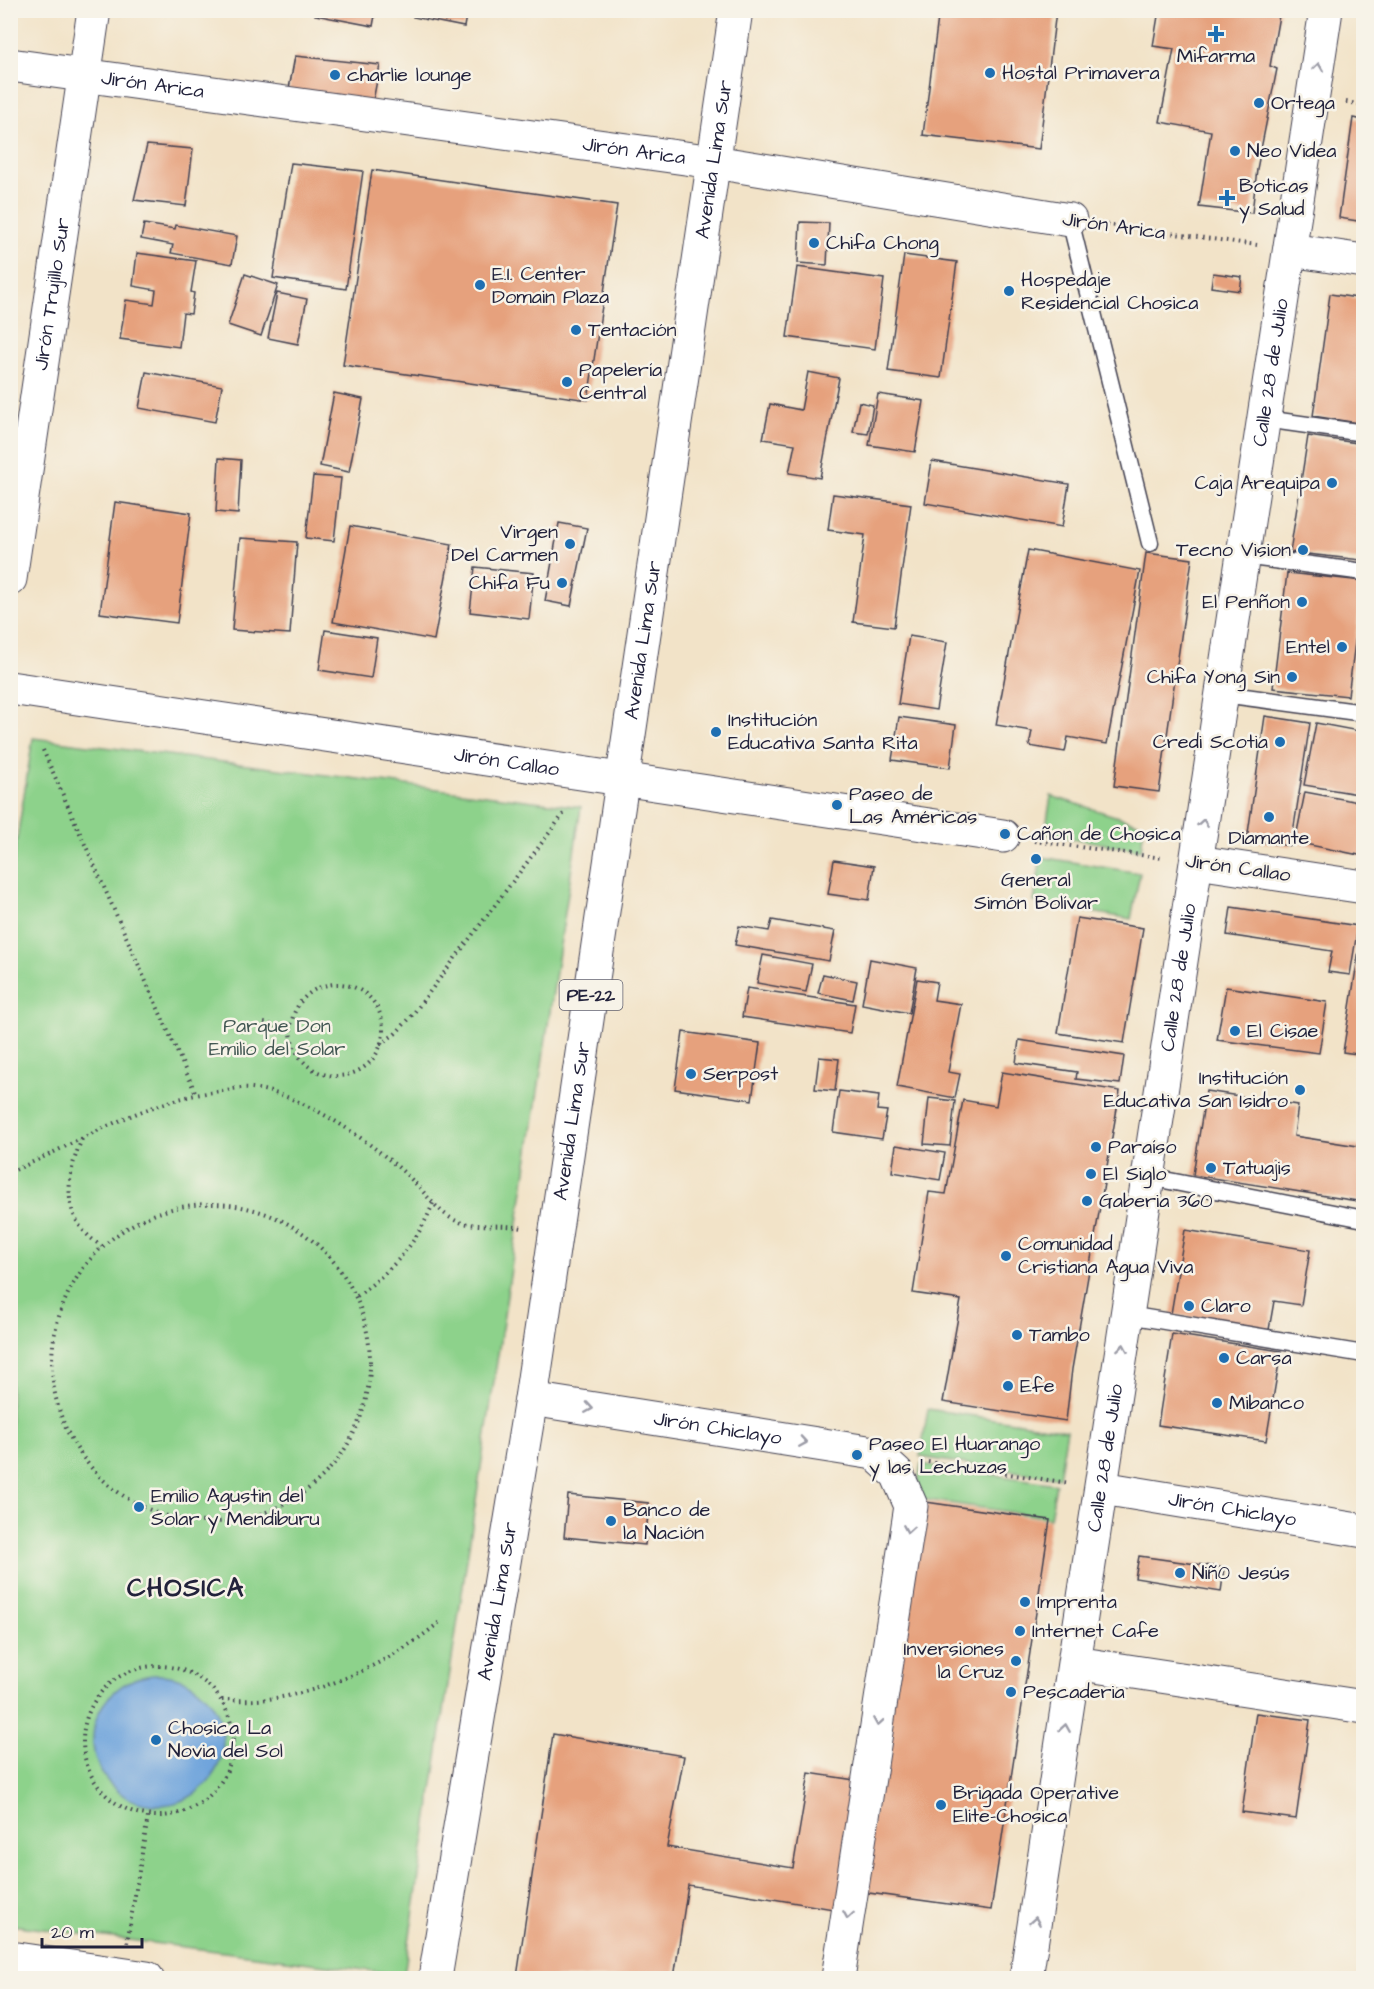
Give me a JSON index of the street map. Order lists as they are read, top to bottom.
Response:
{
  "streets": {
    "main road": [
      "Jirón Arica",
      "Avenida Lima Sur",
      "Jirón Trujillo Sur",
      "Calle 28 de Julio",
      "Jirón Callao",
      "PE-22",
      "Jirón Chiclayo"
    ]
  },
  "crossings": [
    ["Jirón Arica", "Avenida Lima Sur"],
    ["Jirón Arica", "Jirón Trujillo Sur"],
    ["Jirón Arica", "Calle 28 de Julio"],
    ["Avenida Lima Sur", "Jirón Callao"],
    ["Avenida Lima Sur", "Jirón Chiclayo"],
    ["Calle 28 de Julio", "Jirón Callao"],
    ["Calle 28 de Julio", "Jirón Chiclayo"]
  ],
  "one_way": ["Jirón Chiclayo"],
  "districts": ["CHOSICA"],
  "parks": ["Parque Don Emilio del Solar"],
  "places": {
    "health": ["Mifarma", "Boticas y Salud"],
    "other": [
      "Hostal Primavera",
      "charlie lounge",
      "Ortega",
      "Neo Videa",
      "Chifa Chong",
      "E.I. Center Domain Plaza",
      "Hospedaje Residencial Chosica",
      "Tentación",
      "Papelería Central",
      "Caja Arequipa",
      "Virgen Del Carmen",
      "Tecno Vision",
      "Chifa Fu",
      "El Penñon",
      "Entel",
      "Chifa Yong Sin",
      "Institución Educativa Santa Rita",
      "Credi Scotia",
      "Paseo de Las Américas",
      "Diamante",
      "Cañon de Chosica",
      "General Simón Bolívar",
      "El Cisae",
      "Serpost",
      "Institución Educativa San Isidro",
      "Paraíso",
      "Tatuajis",
      "El Siglo",
      "Gaberia 360",
      "Comunidad Cristiana Agua Viva",
      "Claro",
      "Tambo",
      "Carsa",
      "Efe",
      "Mibanco",
      "Paseo El Huarango y las Lechuzas",
      "Emilio Agustin del Solar y Mendiburu",
      "Banco de la Nación",
      "Niñ0 Jesús",
      "Imprenta",
      "Internet Cafe",
      "Inversiones la Cruz",
      "Pescaderia",
      "Chosica La Novia del Sol",
      "Brigada Operative Elite-Chosica"
    ]
  },
  "scale_bar": "20 m"
}
